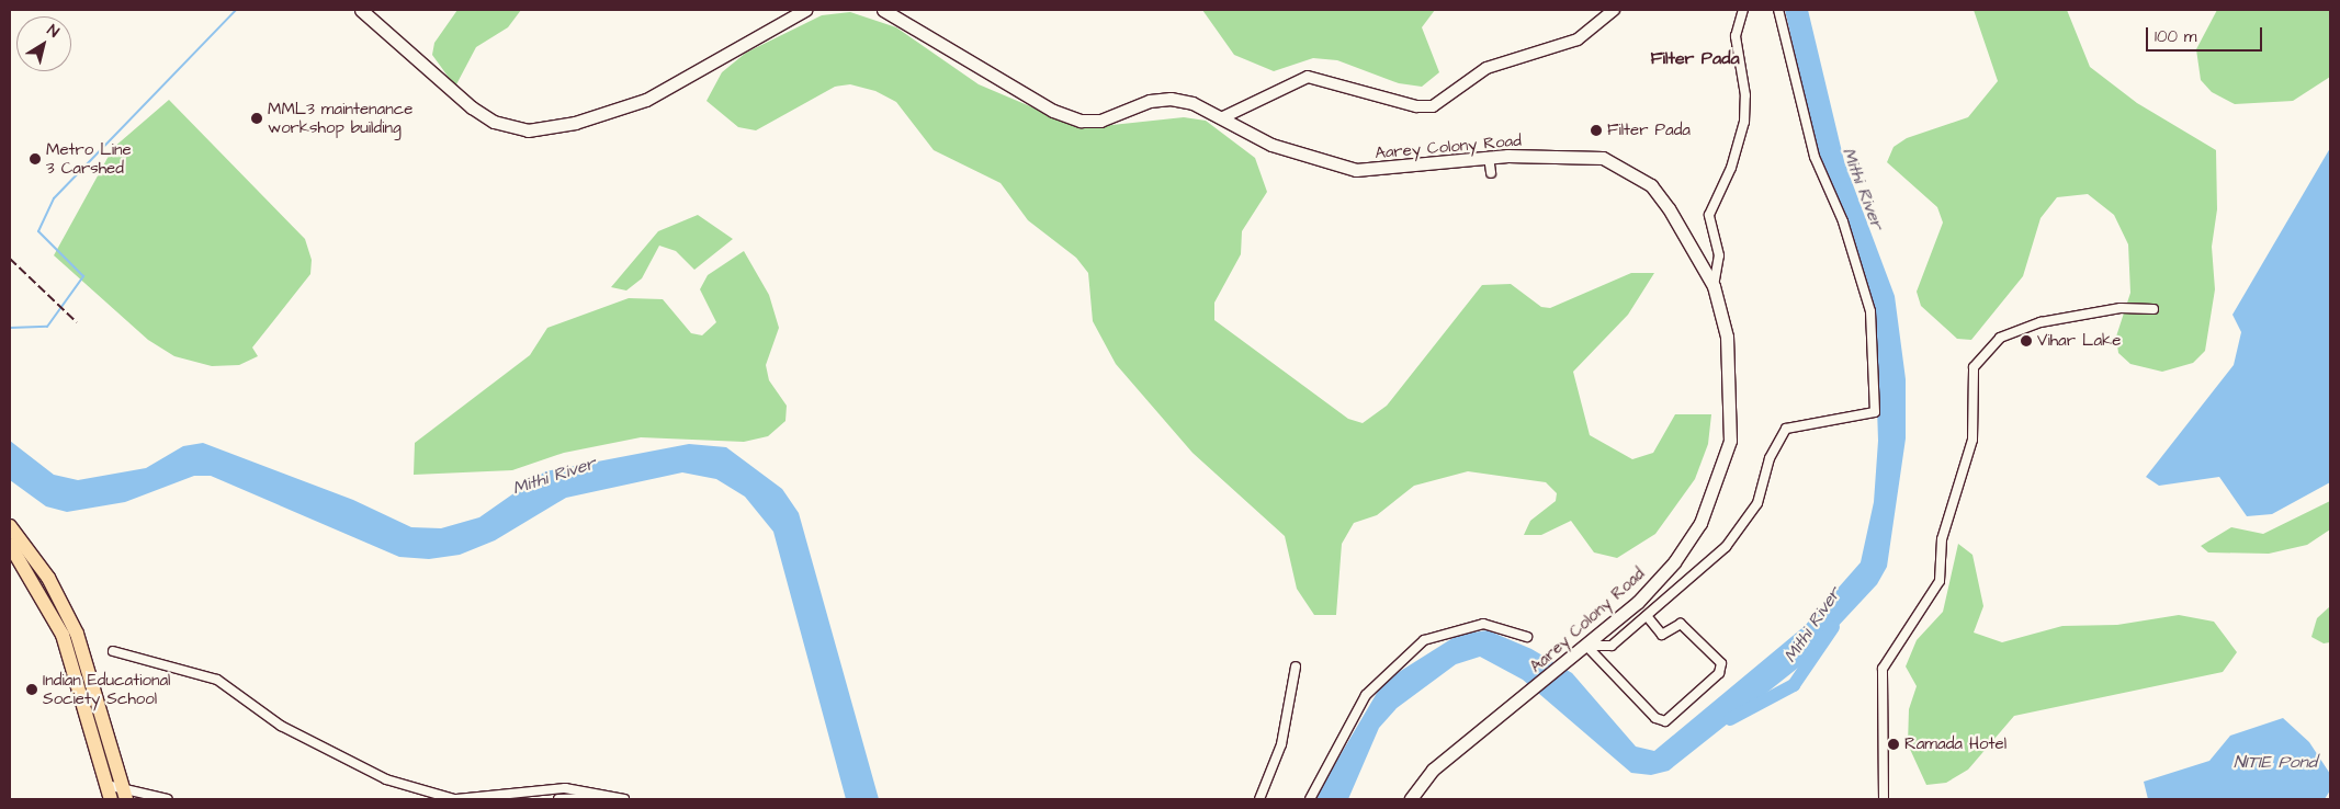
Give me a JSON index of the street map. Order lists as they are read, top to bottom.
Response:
{
  "streets": {
    "main road": ["Aarey Colony Road"]
  },
  "districts": ["Filter Pada"],
  "water": ["Mithi River", "NITIE Pond"],
  "places": [
    "MML3 maintenance workshop building",
    "Filter Pada",
    "Metro Line 3 Carshed",
    "Vihar Lake",
    "Indian Educational Society School",
    "Ramada Hotel"
  ],
  "scale_bar": "100 m",
  "north": "top right"
}
